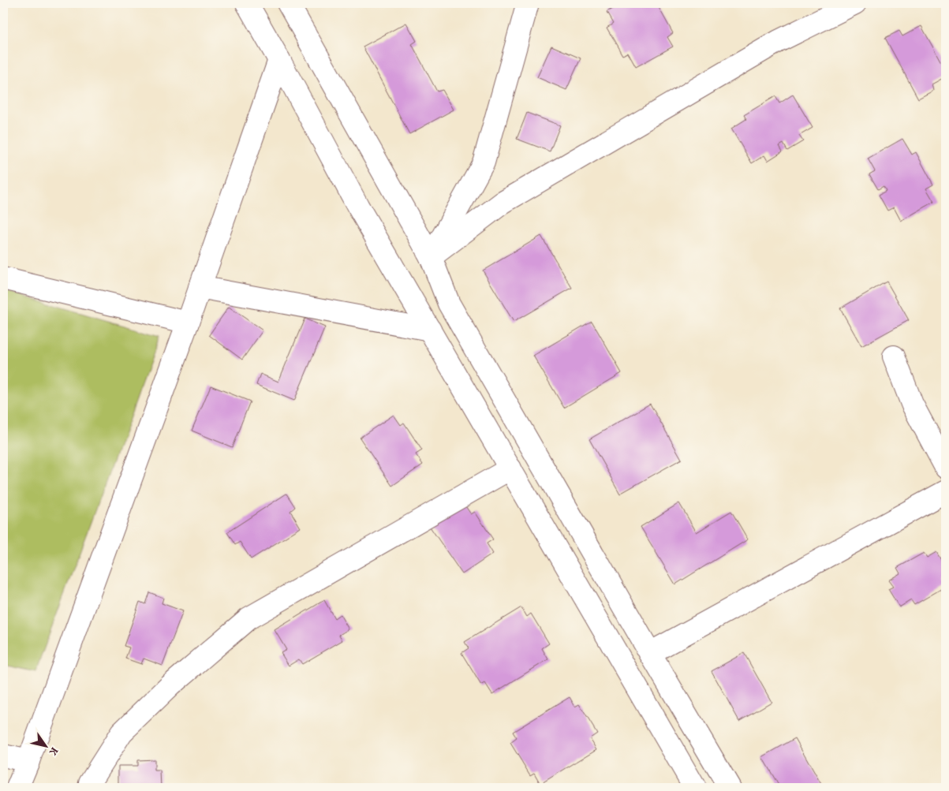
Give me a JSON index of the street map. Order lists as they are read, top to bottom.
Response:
{
  "north": "bottom right"
}
